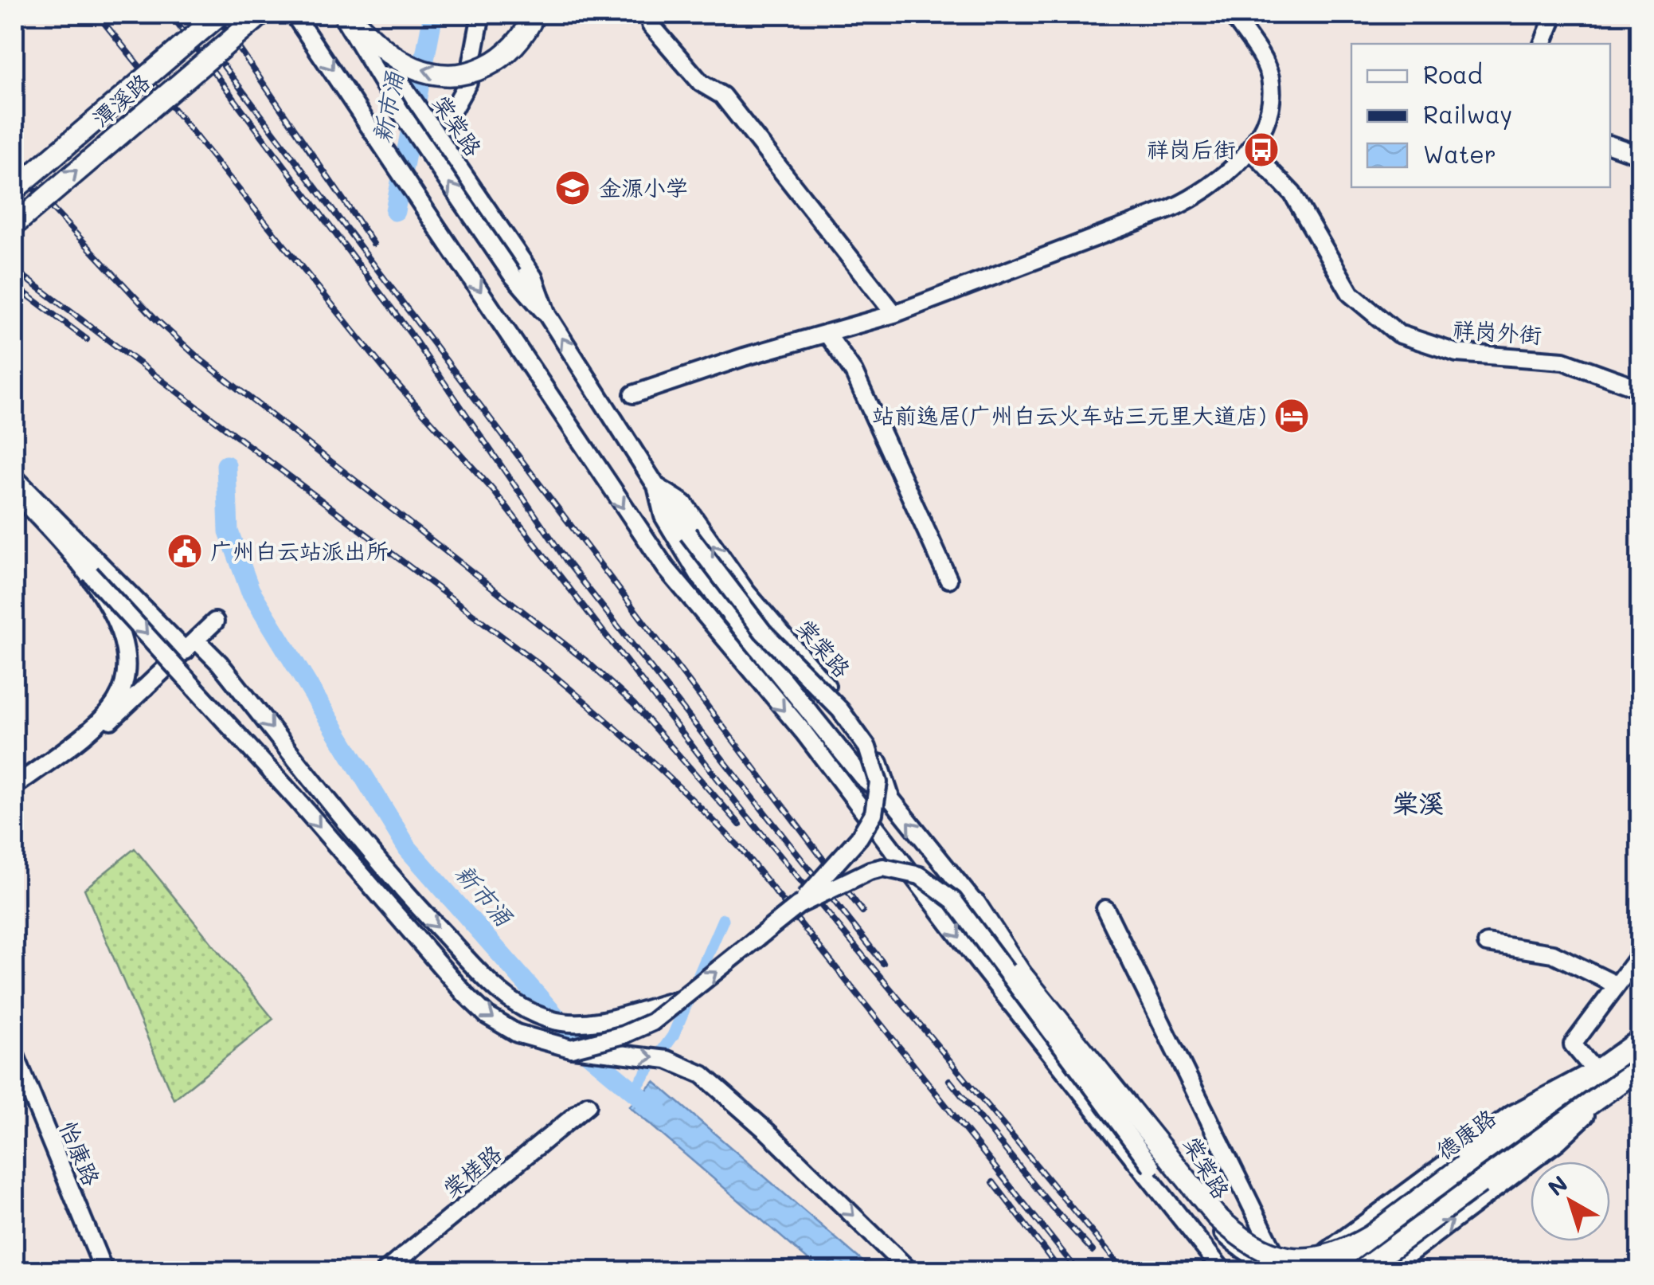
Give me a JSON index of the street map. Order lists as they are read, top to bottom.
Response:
{
  "streets": {
    "main road": ["潭溪路", "德康路"],
    "street": [
      "棠棠路",
      "祥岗外街",
      "怡康路",
      "棠槎路"
    ]
  },
  "districts": ["棠溪"],
  "water": ["新市涌"],
  "places": {
    "bus stop": ["祥岗后街"],
    "school or university": ["金源小学"],
    "hotel": ["站前逸居(广州白云火车站三元里大道店)"],
    "public building": ["广州白云站派出所"]
  },
  "legend": ["Road", "Railway", "Water"],
  "north": "top left"
}
